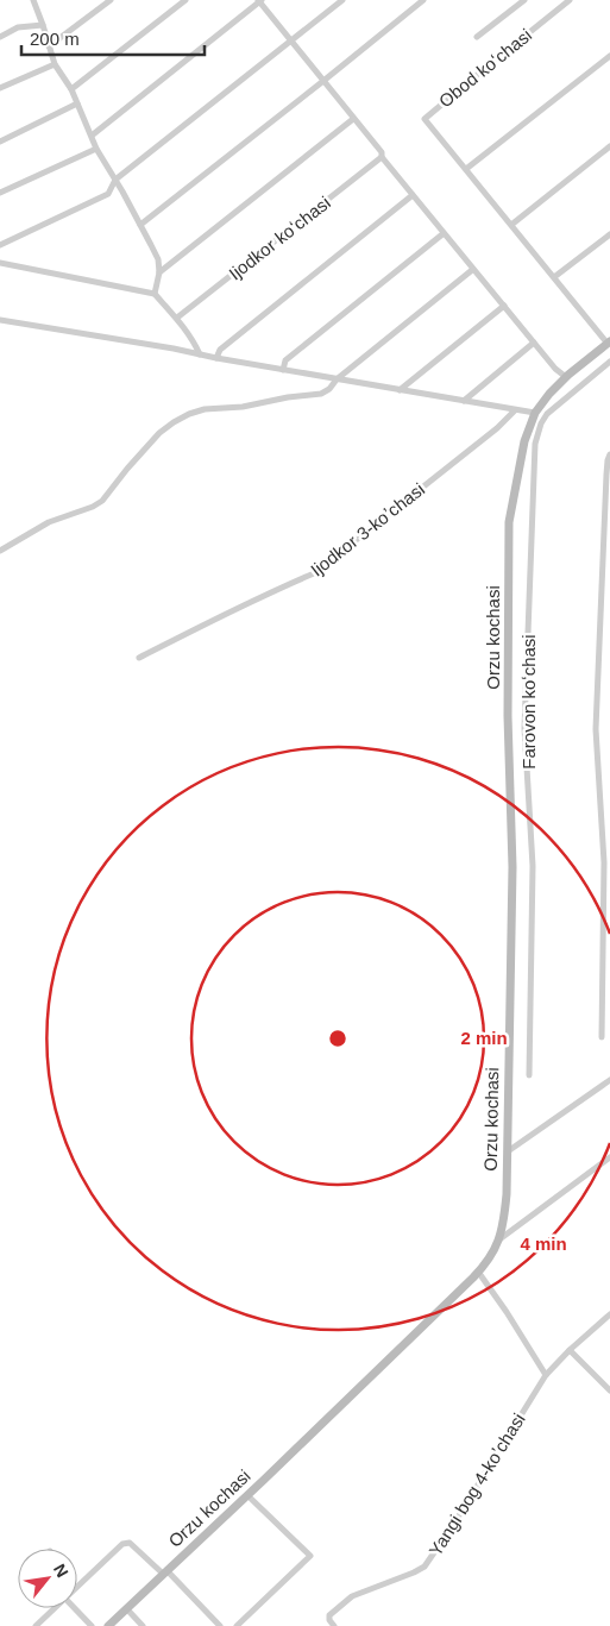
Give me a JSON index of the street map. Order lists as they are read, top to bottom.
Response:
{
  "streets": {
    "main road": ["Orzu kochasi"],
    "street": [
      "Obod koʻchasi",
      "Ijodkor koʻchasi",
      "Ijodkor 3-koʼchasi",
      "Farovon koʻchasi",
      "Yangi bog 4-koʼchasi"
    ]
  },
  "crossings": [
    ["Obod koʻchasi", "Orzu kochasi"]
  ],
  "scale_bar": "200 m",
  "north": "top right",
  "rings": ["2 min", "4 min"]
}
